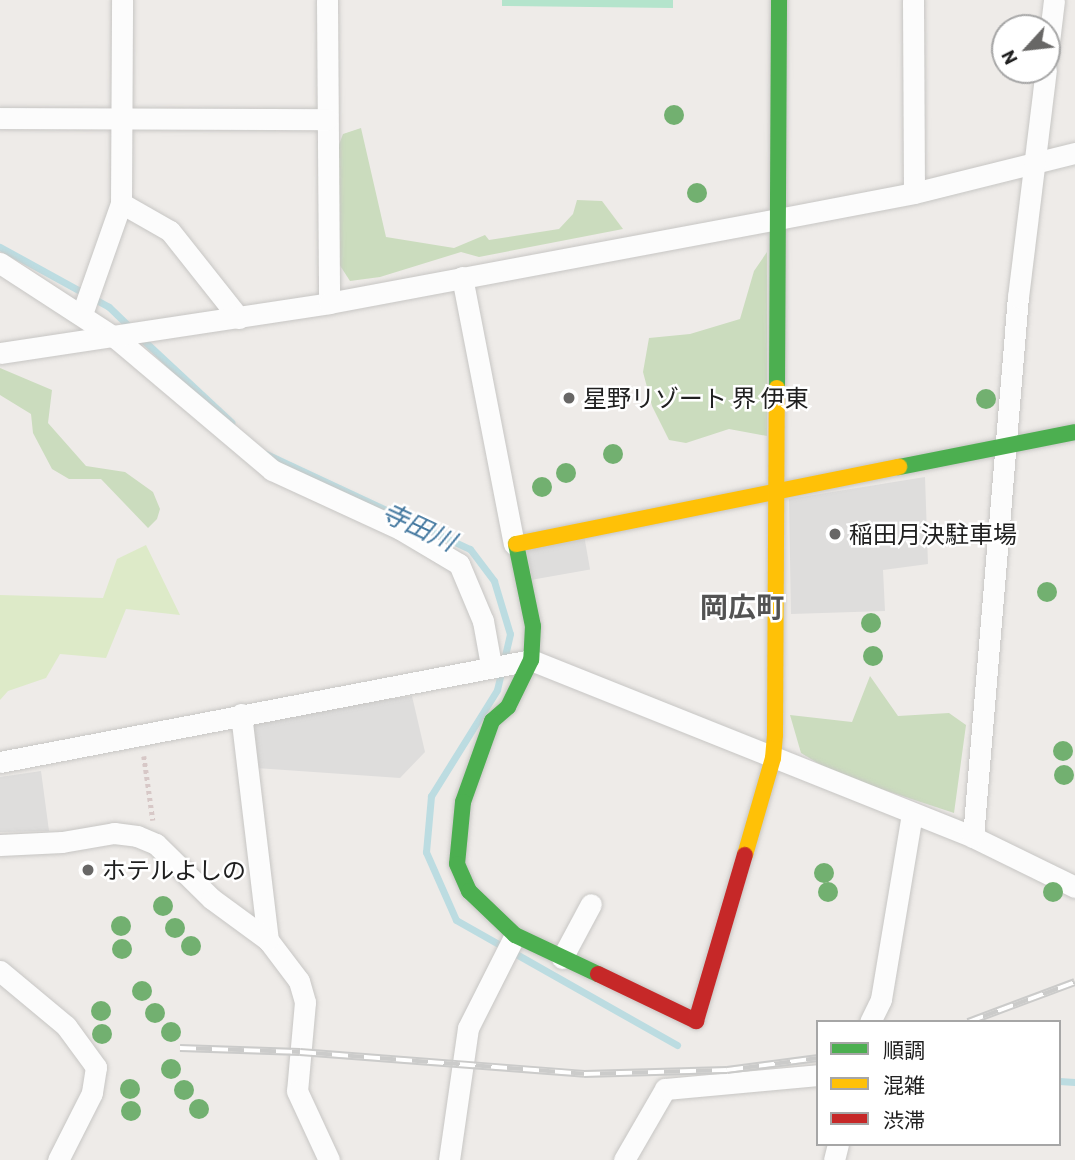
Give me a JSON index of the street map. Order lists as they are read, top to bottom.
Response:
{
  "districts": ["岡広町"],
  "water": ["寺田川"],
  "places": ["星野リゾート 界 伊東", "稲田月決駐車場", "ホテルよしの"],
  "legend": ["順調", "混雑", "渋滞"],
  "north": "bottom left"
}
